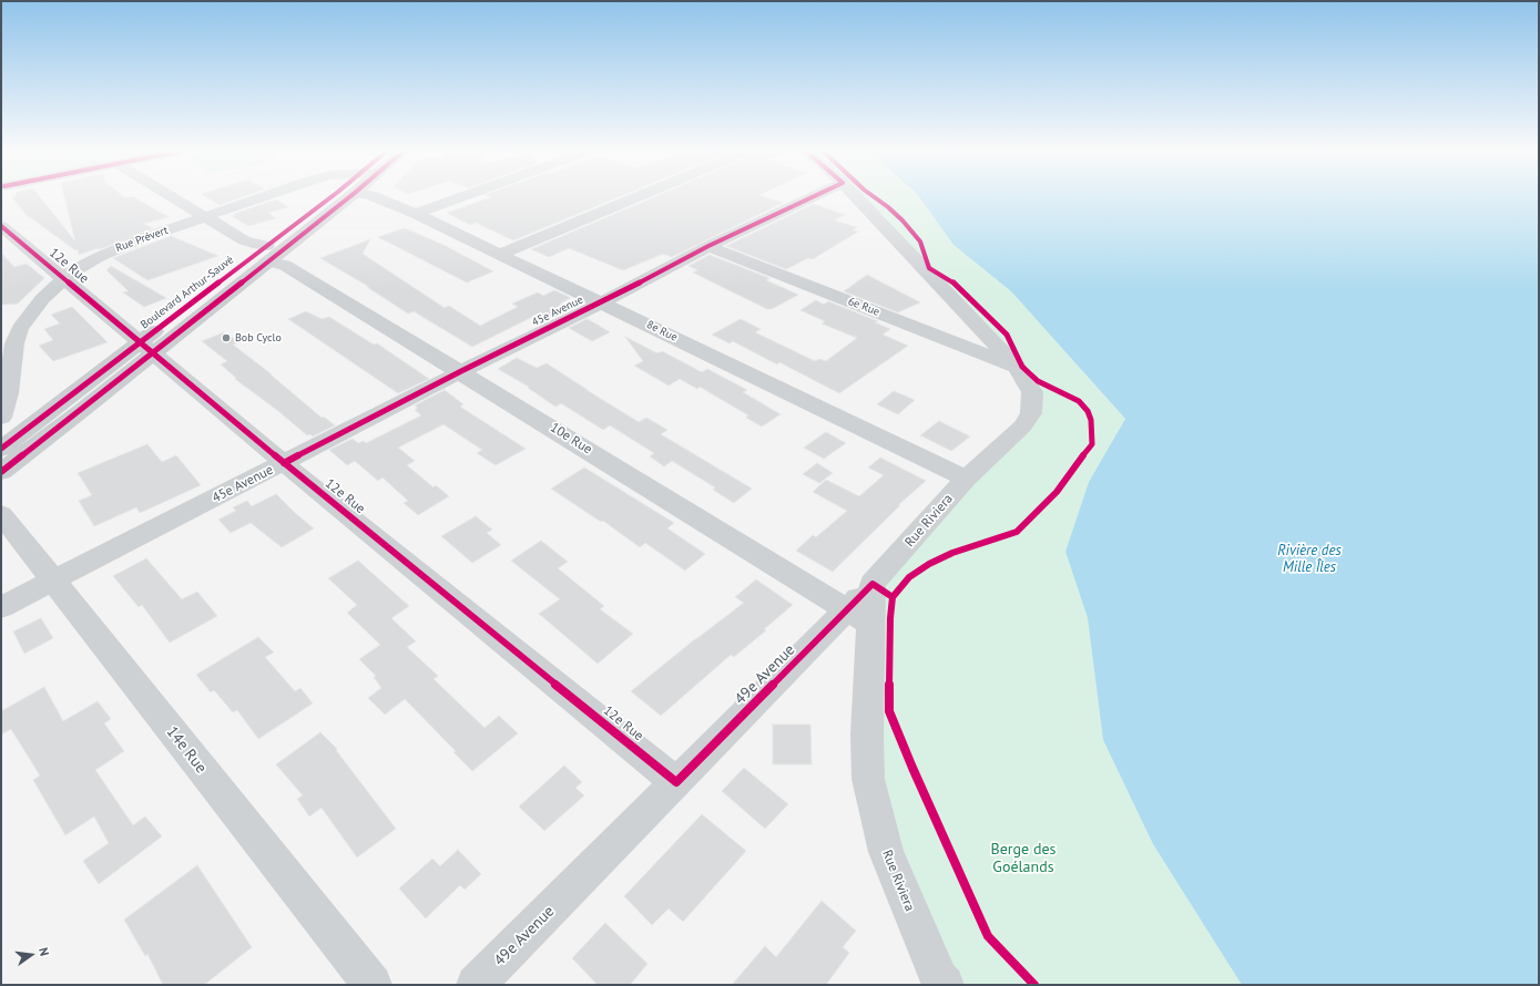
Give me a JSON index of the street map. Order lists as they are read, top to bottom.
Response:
{
  "streets": {
    "main road": ["Boulevard Arthur-Sauvé"],
    "street": [
      "Rue Prévert",
      "12e Rue",
      "6e Rue",
      "45e Avenue",
      "8e Rue",
      "10e Rue",
      "Rue Riviera",
      "49e Avenue",
      "14e Rue"
    ]
  },
  "crossings": [
    ["Rue Prévert", "12e Rue"],
    ["Rue Prévert", "10e Rue"],
    ["12e Rue", "Boulevard Arthur-Sauvé"],
    ["12e Rue", "45e Avenue"],
    ["12e Rue", "49e Avenue"],
    ["Boulevard Arthur-Sauvé", "10e Rue"],
    ["6e Rue", "45e Avenue"],
    ["6e Rue", "Rue Riviera"],
    ["45e Avenue", "8e Rue"],
    ["45e Avenue", "10e Rue"],
    ["45e Avenue", "14e Rue"],
    ["8e Rue", "Rue Riviera"],
    ["10e Rue", "Rue Riviera"],
    ["10e Rue", "49e Avenue"],
    ["Rue Riviera", "49e Avenue"]
  ],
  "water": ["Rivière des Mille Îles"],
  "parks": ["Berge des Goélands"],
  "places": ["Bob Cyclo"],
  "north": "right"
}
